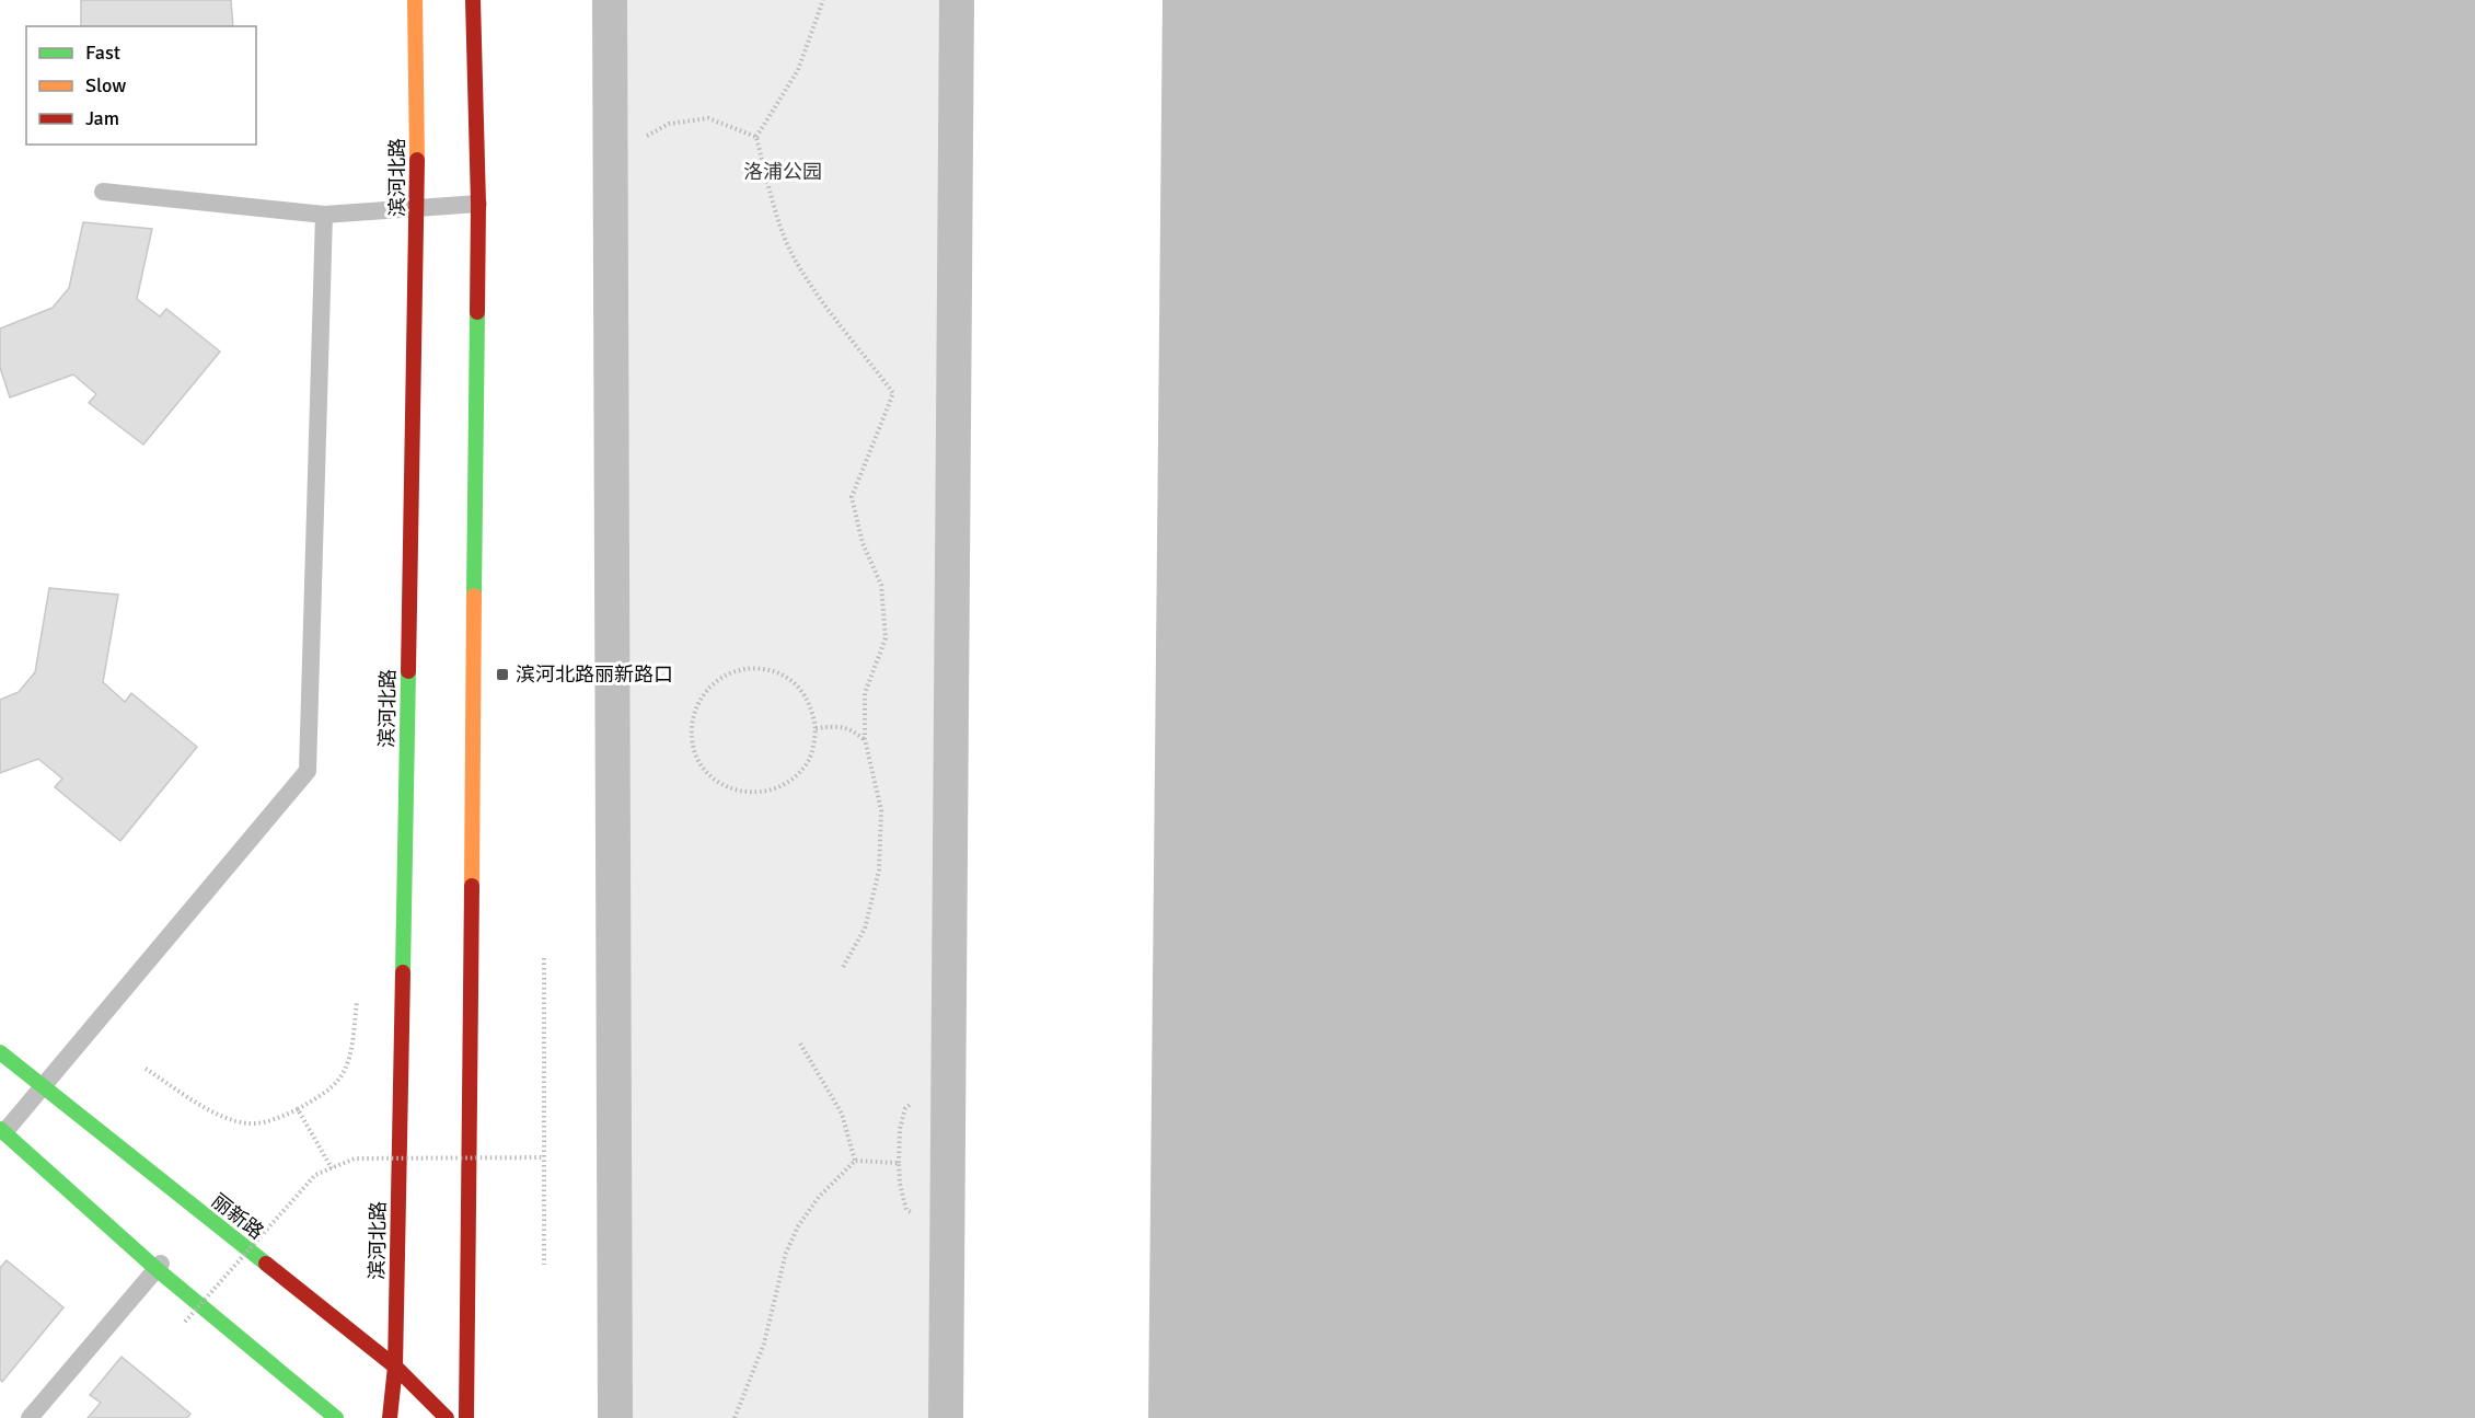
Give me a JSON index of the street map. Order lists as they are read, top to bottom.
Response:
{
  "streets": {
    "main road": ["滨河北路", "丽新路"]
  },
  "crossings": [
    ["滨河北路", "丽新路"]
  ],
  "parks": ["洛浦公园"],
  "places": {
    "transit": ["滨河北路丽新路口"]
  },
  "legend": ["Fast", "Slow", "Jam"]
}
